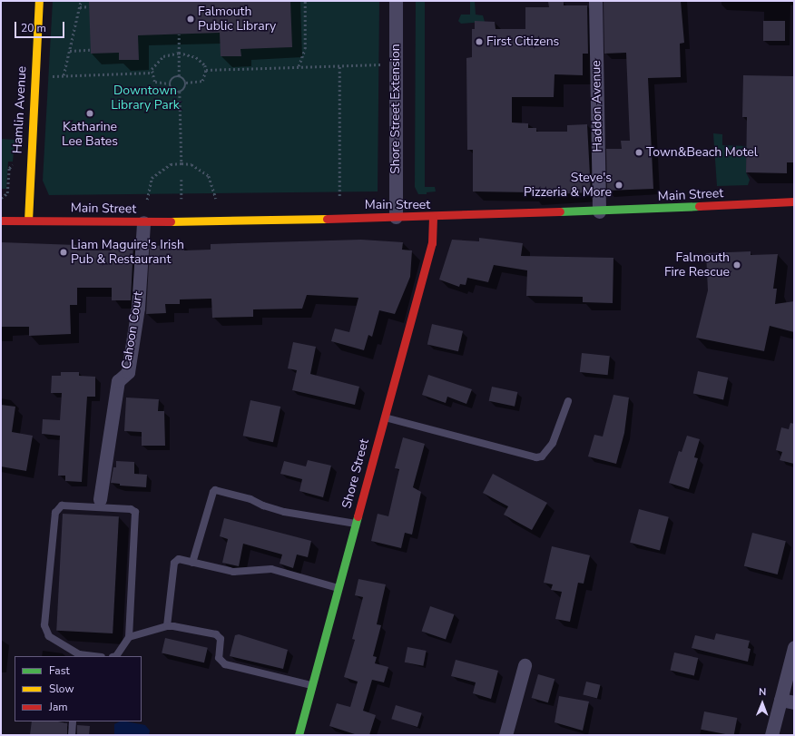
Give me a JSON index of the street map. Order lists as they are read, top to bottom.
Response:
{
  "streets": {
    "main road": ["Hamlin Avenue", "Main Street", "Shore Street"],
    "street": ["Haddon Avenue", "Shore Street Extension", "Cahoon Court"]
  },
  "crossings": [
    ["Haddon Avenue", "Main Street"],
    ["Shore Street Extension", "Main Street"],
    ["Hamlin Avenue", "Main Street"],
    ["Main Street", "Cahoon Court"],
    ["Main Street", "Shore Street"]
  ],
  "parks": ["Downtown Library Park"],
  "places": [
    "Falmouth Public Library",
    "First Citizens",
    "Katharine Lee Bates",
    "Town&Beach Motel",
    "Steve's Pizzeria & More",
    "Liam Maguire's Irish Pub & Restaurant",
    "Falmouth Fire Rescue"
  ],
  "legend": ["Fast", "Slow", "Jam"],
  "scale_bar": "20 m",
  "north": "top"
}
